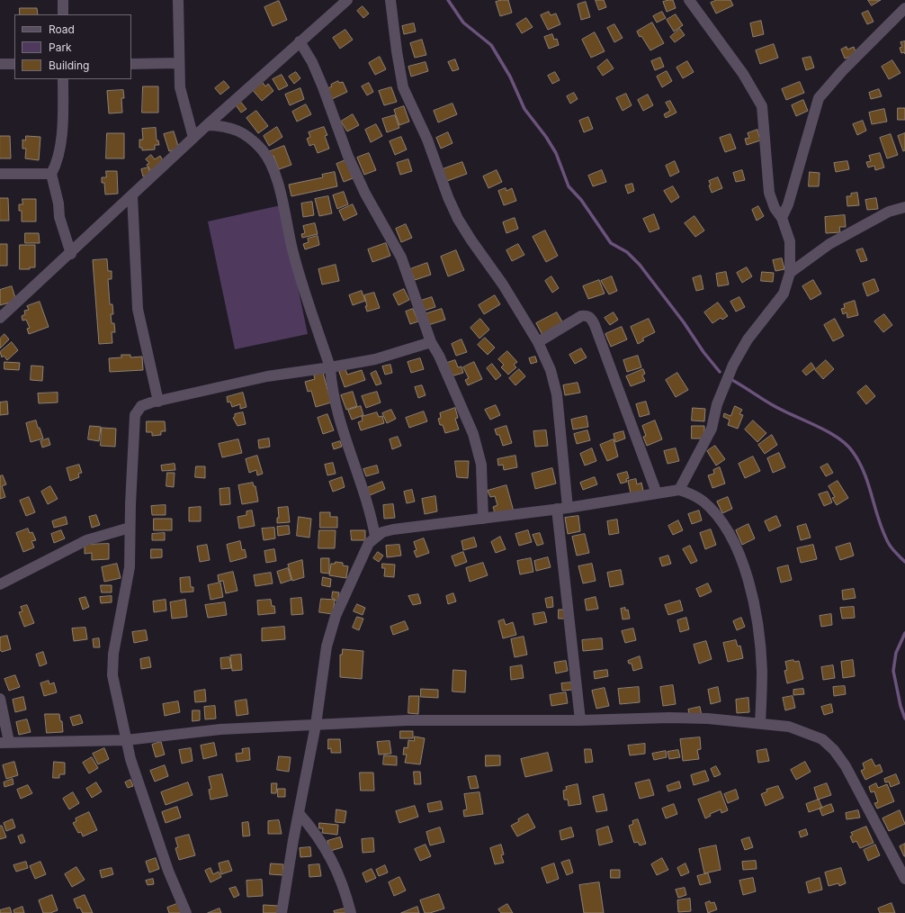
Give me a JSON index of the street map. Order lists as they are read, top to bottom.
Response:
{
  "legend": ["Road", "Park", "Building"]
}
